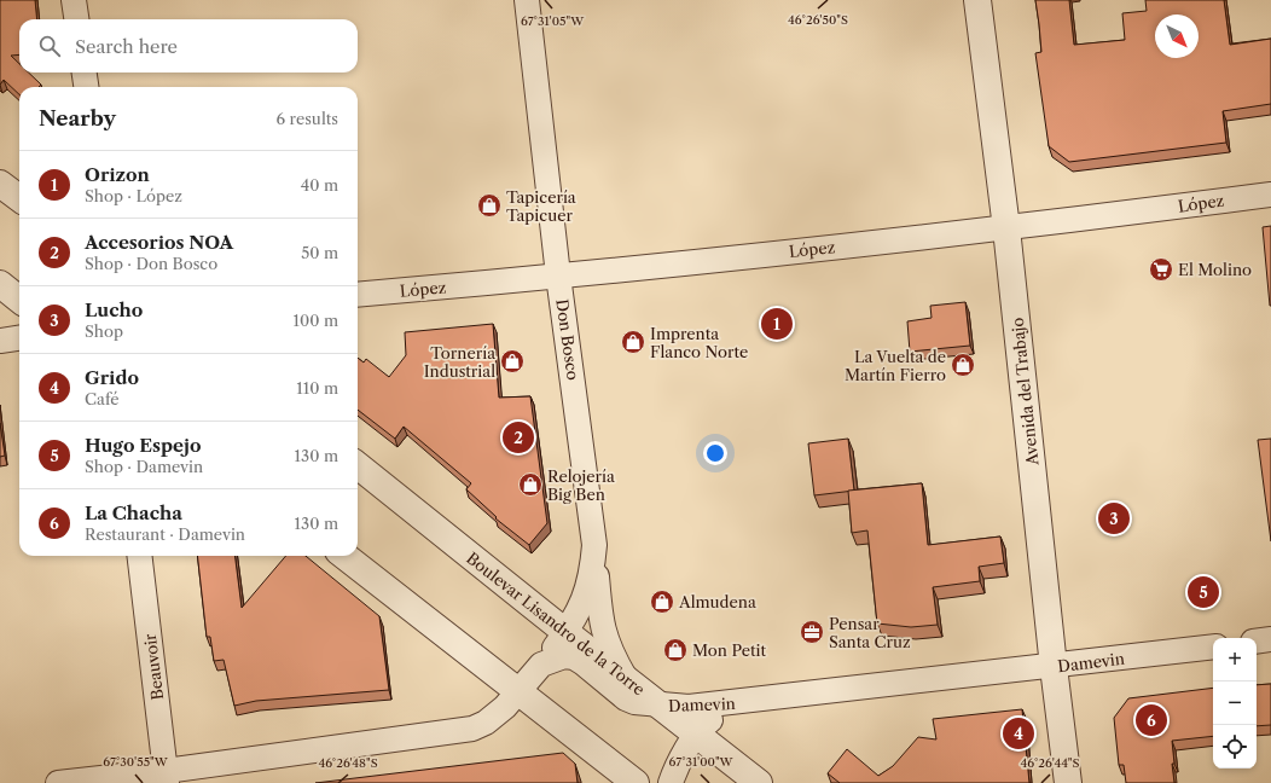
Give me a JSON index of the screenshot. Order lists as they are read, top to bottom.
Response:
{
  "streets": {
    "street": [
      "López",
      "Don Bosco",
      "Avenida del Trabajo",
      "Boulevar Lisandro de la Torre",
      "Damevin",
      "Beauvoir"
    ]
  },
  "crossings": [
    ["López", "Don Bosco"],
    ["López", "Avenida del Trabajo"],
    ["Don Bosco", "Boulevar Lisandro de la Torre"],
    ["Don Bosco", "Damevin"],
    ["Avenida del Trabajo", "Damevin"],
    ["Boulevar Lisandro de la Torre", "Damevin"],
    ["Damevin", "Beauvoir"]
  ],
  "places": {
    "shop": [
      "Tapicería Tapicuer",
      "Imprenta Flanco Norte",
      "Tornería Industrial",
      "La Vuelta de Martín Fierro",
      "Relojería Big Ben",
      "Almudena",
      "Mon Petit"
    ],
    "supermarket": ["El Molino"],
    "office": ["Pensar Santa Cruz"]
  },
  "north": "bottom right",
  "page": {
    "search": "Search here",
    "heading": ["Nearby", "6 results"],
    "list": [
      {
        "mark": "1",
        "name": "Orizon",
        "note": "Shop · López",
        "value": "40 m"
      },
      {
        "mark": "2",
        "name": "Accesorios NOA",
        "note": "Shop · Don Bosco",
        "value": "50 m"
      },
      {
        "mark": "3",
        "name": "Lucho",
        "note": "Shop",
        "value": "100 m"
      },
      {
        "mark": "4",
        "name": "Grido",
        "note": "Café",
        "value": "110 m"
      },
      {
        "mark": "5",
        "name": "Hugo Espejo",
        "note": "Shop · Damevin",
        "value": "130 m"
      },
      {
        "mark": "6",
        "name": "La Chacha",
        "note": "Restaurant · Damevin",
        "value": "130 m"
      }
    ],
    "pins": [
      "1",
      "2",
      "3",
      "5",
      "6",
      "4"
    ],
    "map_buttons": ["+", "−"]
  },
  "coordinates": [
    "46°26'50\"S",
    "67°31'05\"W",
    "67°30'55\"W",
    "67°31'00\"W",
    "46°26'48\"S",
    "46°26'44\"S"
  ]
}
